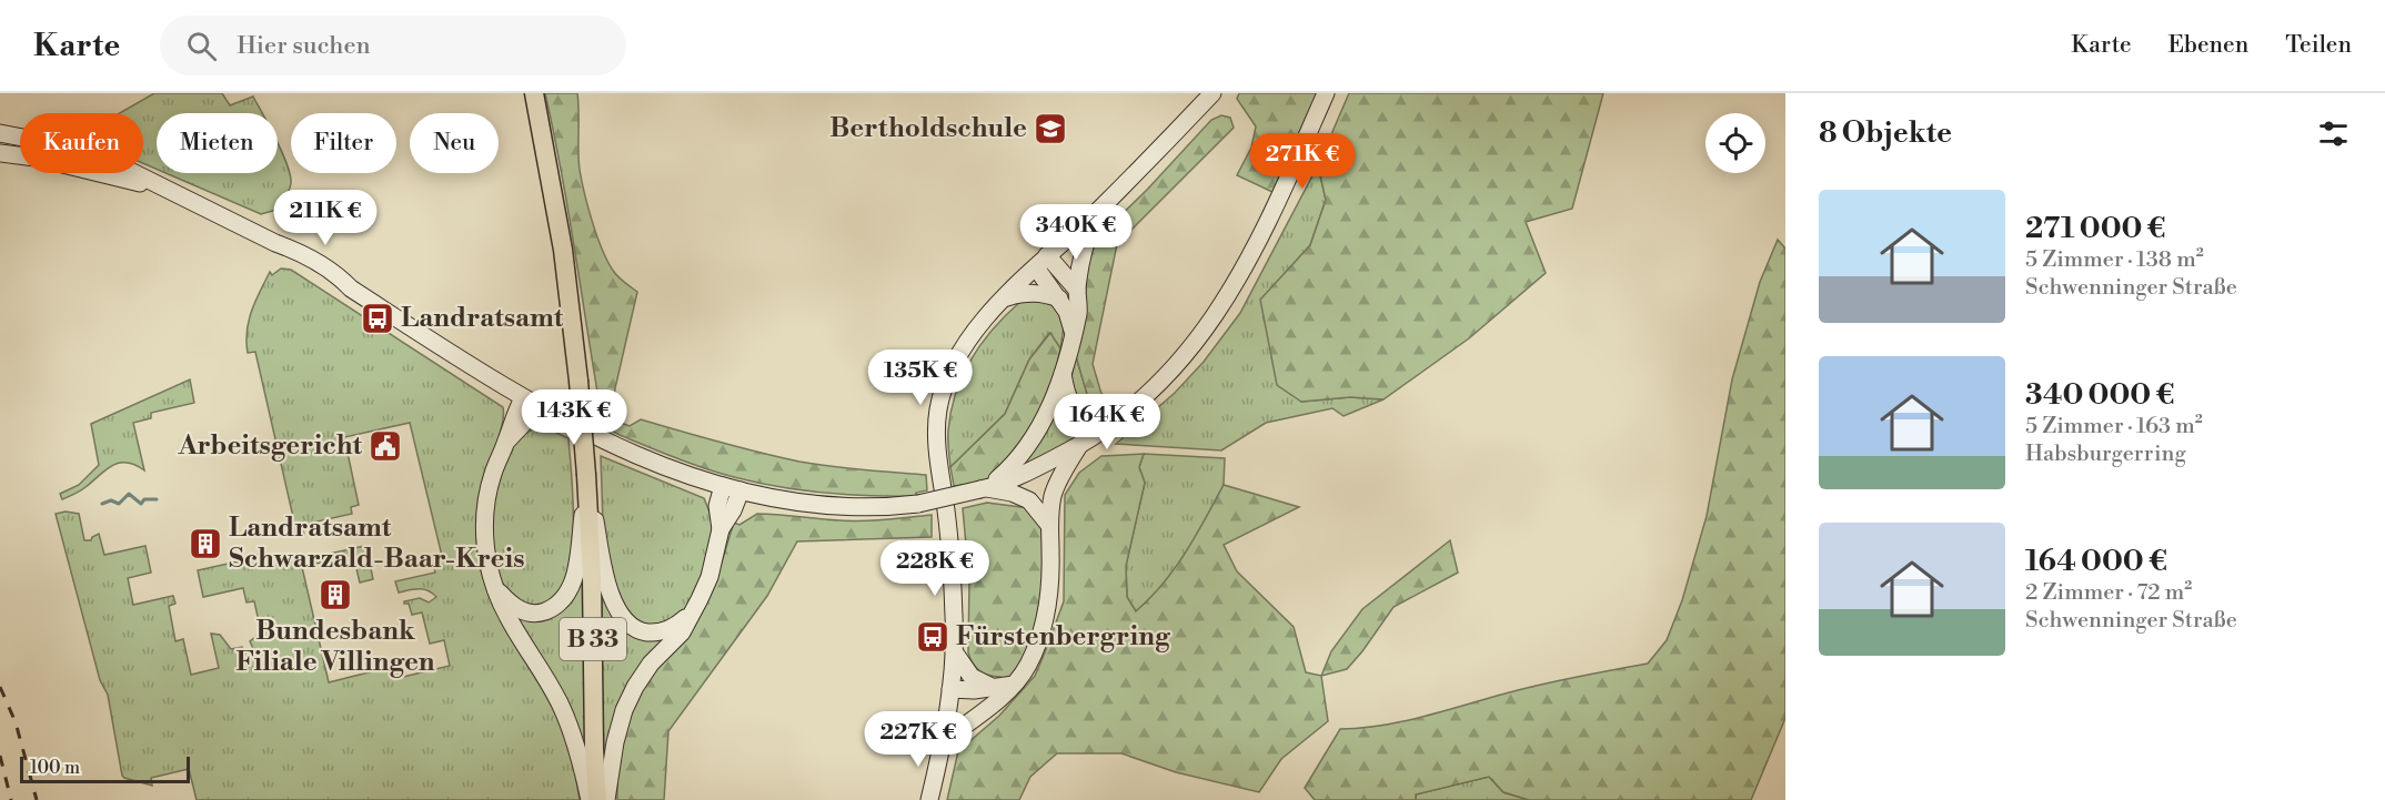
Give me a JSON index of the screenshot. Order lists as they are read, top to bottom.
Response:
{
  "streets": {
    "main road": ["B 33"]
  },
  "places": {
    "school or university": ["Bertholdschule"],
    "bus stop": ["Landratsamt", "Fürstenbergring"],
    "public building": ["Arbeitsgericht"],
    "building": ["Landratsamt Schwarzald-Baar-Kreis", "Bundesbank Filiale Villingen"]
  },
  "scale_bar": "100 m",
  "page": {
    "header": "Karte",
    "search": "Hier suchen",
    "nav": ["Karte", "Ebenen", "Teilen"],
    "heading": "8 Objekte",
    "chip": [
      "Kaufen",
      "Mieten",
      "Filter",
      "Neu"
    ],
    "price": [
      "271K €",
      "211K €",
      "340K €",
      "135K €",
      "143K €",
      "164K €",
      "228K €",
      "227K €"
    ],
    "list": [
      {
        "name": "271 000 €",
        "note": "5 Zimmer · 138 m² · Schwenninger Straße"
      },
      {
        "name": "340 000 €",
        "note": "5 Zimmer · 163 m² · Habsburgerring"
      },
      {
        "name": "164 000 €",
        "note": "2 Zimmer · 72 m² · Schwenninger Straße"
      }
    ],
    "scale": "100 m"
  }
}
